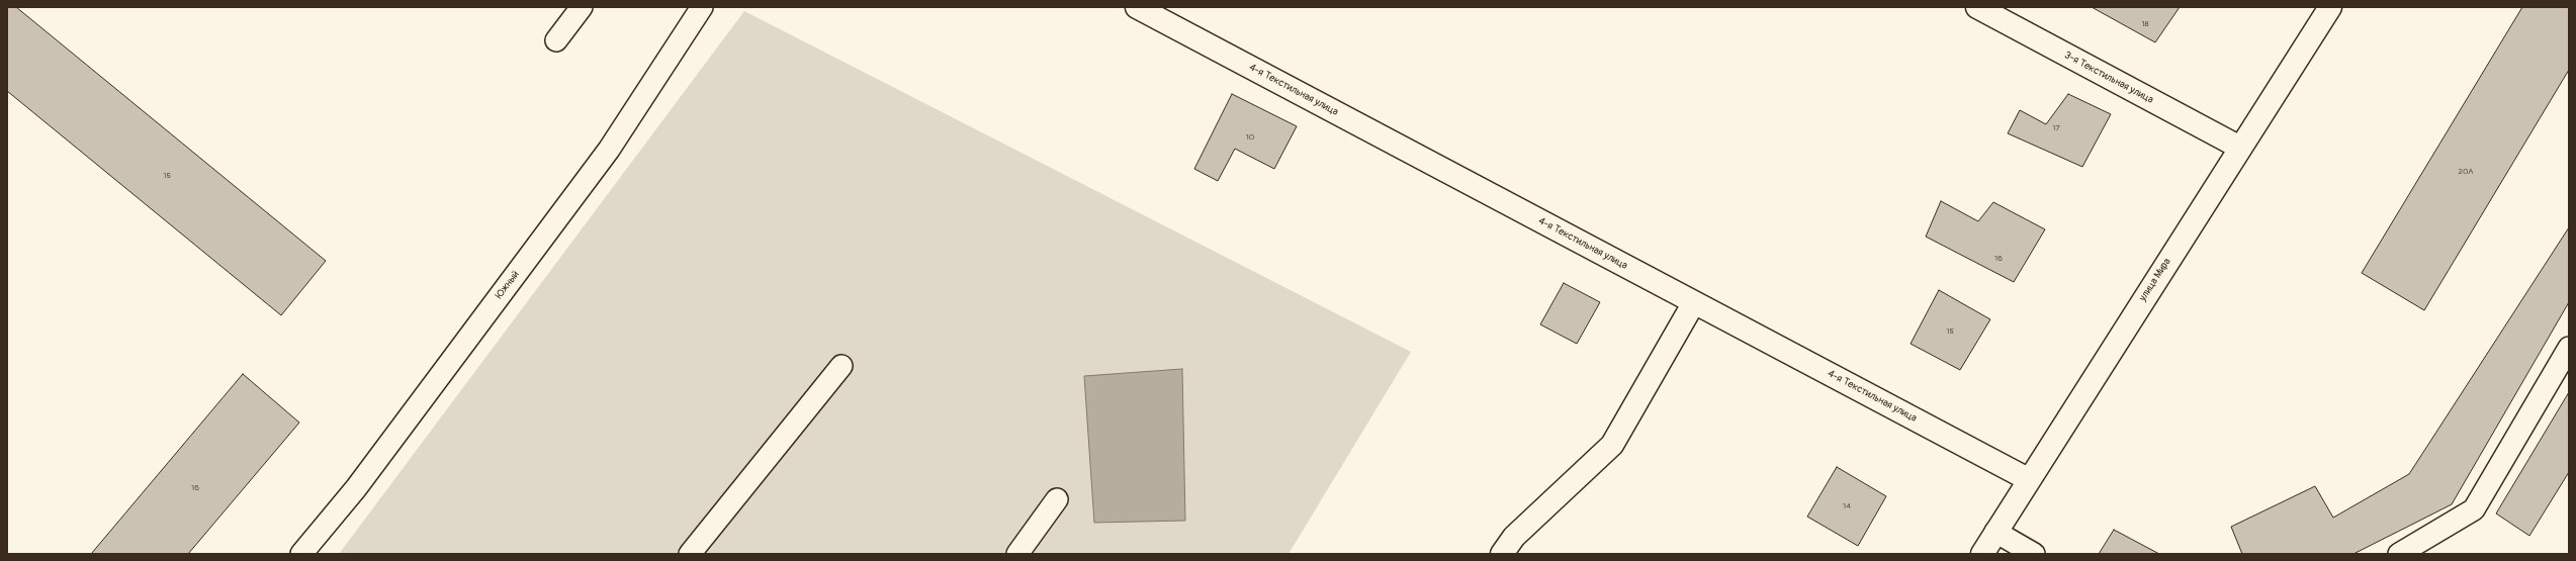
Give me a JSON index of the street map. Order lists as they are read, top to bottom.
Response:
{
  "streets": {
    "street": ["3-я Текстильная улица", "4-я Текстильная улица", "улица Мира"],
    "lane": ["Южный"]
  },
  "crossings": [
    ["3-я Текстильная улица", "улица Мира"],
    ["4-я Текстильная улица", "улица Мира"]
  ],
  "house_numbers": [
    "18",
    "17",
    "10",
    "20А",
    "15",
    "16",
    "15",
    "16",
    "14"
  ]
}
